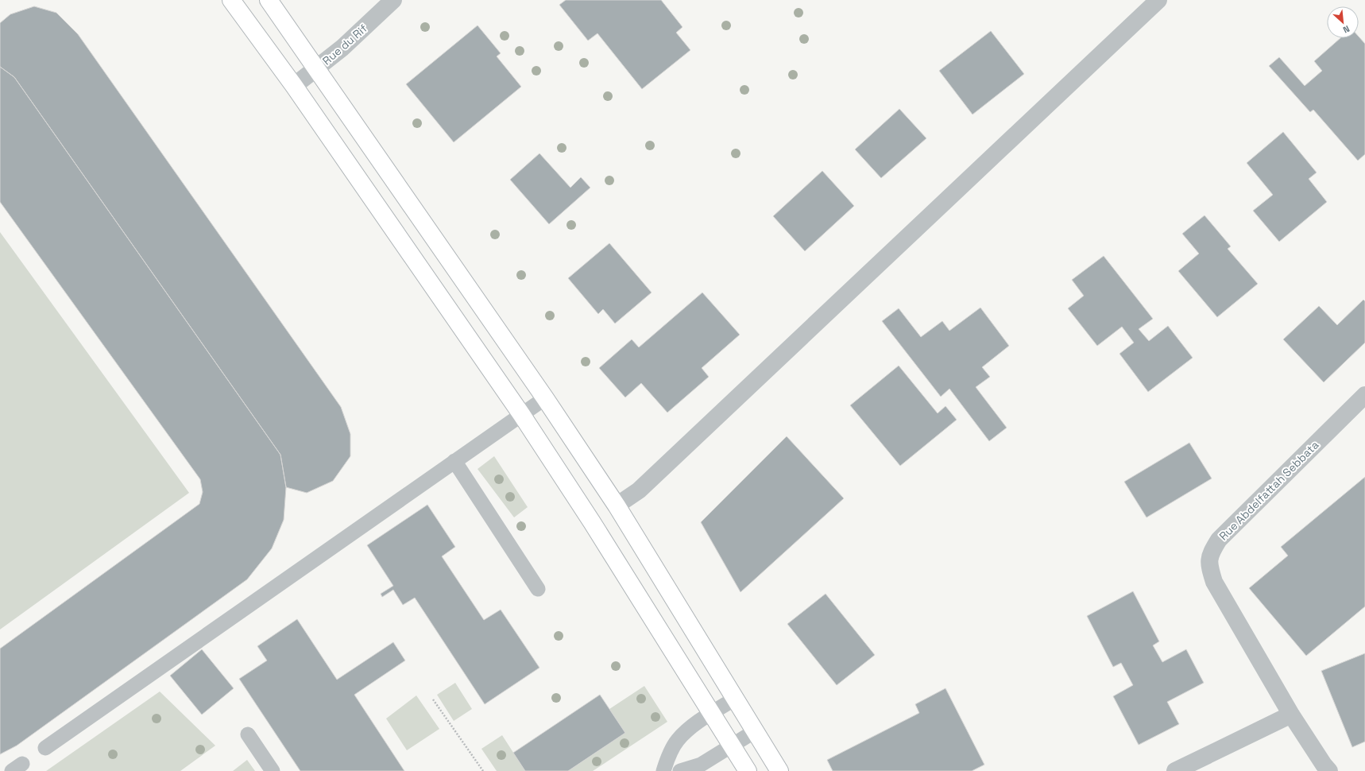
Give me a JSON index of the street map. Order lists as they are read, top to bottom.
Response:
{
  "streets": {
    "street": ["Rue du Rif", "Rue Abdelfattah Sebbata"]
  },
  "north": "bottom right"
}
